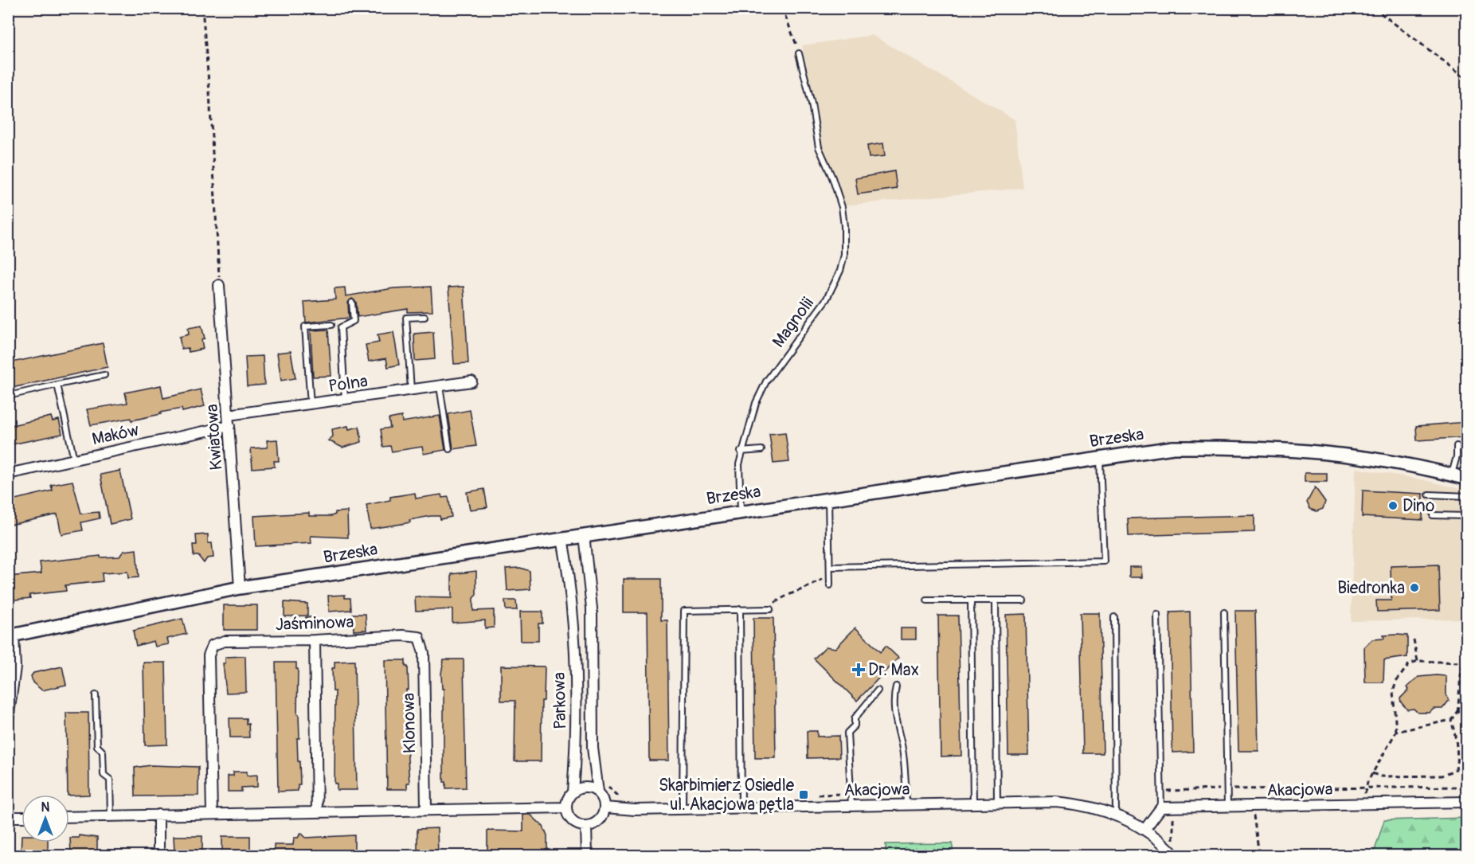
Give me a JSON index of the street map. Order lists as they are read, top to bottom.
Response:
{
  "streets": {
    "street": [
      "Polna",
      "Maków",
      "Kwiatowa",
      "Brzeska",
      "Jaśminowa",
      "Parkowa",
      "Klonowa",
      "Akacjowa"
    ],
    "lane": ["Magnolii"]
  },
  "crossings": [
    ["Magnolii", "Brzeska"],
    ["Polna", "Kwiatowa"],
    ["Maków", "Kwiatowa"],
    ["Kwiatowa", "Brzeska"],
    ["Brzeska", "Parkowa"],
    ["Jaśminowa", "Klonowa"],
    ["Parkowa", "Akacjowa"]
  ],
  "places": {
    "other": ["Dino", "Biedronka"],
    "health": ["Dr. Max"],
    "transit": ["Skarbimierz Osiedle ul. Akacjowa pętla"]
  },
  "north": "top"
}
